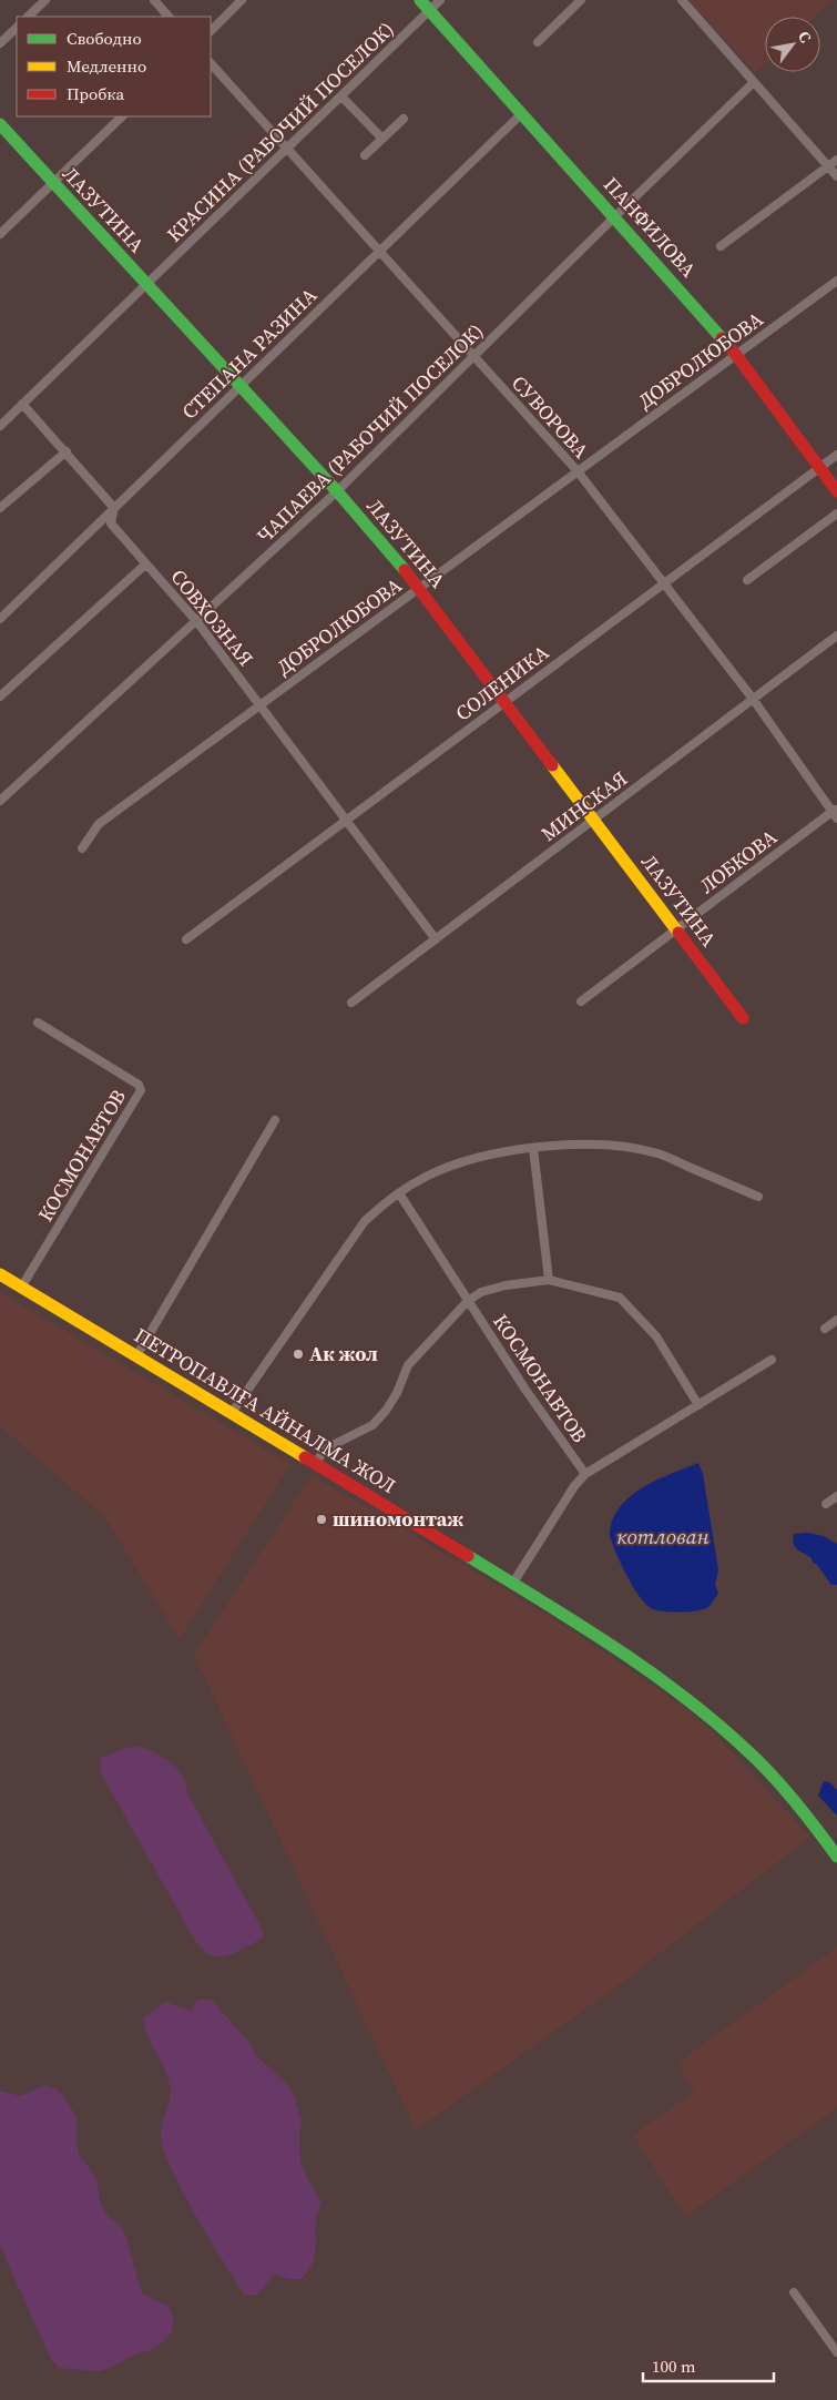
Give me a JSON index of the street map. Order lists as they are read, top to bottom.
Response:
{
  "streets": {
    "main road": ["ЛАЗУТИНА", "ПАНФИЛОВА", "ПЕТРОПАВЛҒА АЙНАЛМА ЖОЛ"],
    "street": [
      "КРАСИНА (РАБОЧИЙ ПОСЕЛОК)",
      "СТЕПАНА РАЗИНА",
      "ДОБРОЛЮБОВА",
      "СУВОРОВА",
      "ЧАПАЕВА (РАБОЧИЙ ПОСЕЛОК)",
      "СОВХОЗНАЯ",
      "СОЛЕНИКА",
      "МИНСКАЯ",
      "ЛОБКОВА",
      "КОСМОНАВТОВ"
    ]
  },
  "crossings": [
    ["КРАСИНА (РАБОЧИЙ ПОСЕЛОК)", "ЛАЗУТИНА"],
    ["КРАСИНА (РАБОЧИЙ ПОСЕЛОК)", "ПАНФИЛОВА"],
    ["КРАСИНА (РАБОЧИЙ ПОСЕЛОК)", "СУВОРОВА"],
    ["ЛАЗУТИНА", "СТЕПАНА РАЗИНА"],
    ["ЛАЗУТИНА", "ДОБРОЛЮБОВА"],
    ["ЛАЗУТИНА", "ЧАПАЕВА (РАБОЧИЙ ПОСЕЛОК)"],
    ["ЛАЗУТИНА", "СОЛЕНИКА"],
    ["ЛАЗУТИНА", "МИНСКАЯ"],
    ["ЛАЗУТИНА", "ЛОБКОВА"],
    ["ПАНФИЛОВА", "СТЕПАНА РАЗИНА"],
    ["ПАНФИЛОВА", "ДОБРОЛЮБОВА"],
    ["ПАНФИЛОВА", "ЧАПАЕВА (РАБОЧИЙ ПОСЕЛОК)"],
    ["ПАНФИЛОВА", "СОЛЕНИКА"],
    ["СТЕПАНА РАЗИНА", "СУВОРОВА"],
    ["СТЕПАНА РАЗИНА", "СОВХОЗНАЯ"],
    ["ДОБРОЛЮБОВА", "СУВОРОВА"],
    ["ДОБРОЛЮБОВА", "СОВХОЗНАЯ"],
    ["СУВОРОВА", "ЧАПАЕВА (РАБОЧИЙ ПОСЕЛОК)"],
    ["СУВОРОВА", "СОЛЕНИКА"],
    ["СУВОРОВА", "МИНСКАЯ"],
    ["СУВОРОВА", "ЛОБКОВА"],
    ["ЧАПАЕВА (РАБОЧИЙ ПОСЕЛОК)", "СОВХОЗНАЯ"],
    ["СОВХОЗНАЯ", "СОЛЕНИКА"],
    ["СОВХОЗНАЯ", "МИНСКАЯ"],
    ["КОСМОНАВТОВ", "ПЕТРОПАВЛҒА АЙНАЛМА ЖОЛ"]
  ],
  "water": ["котлован"],
  "places": ["Ак жол", "шиномонтаж"],
  "legend": ["Свободно", "Медленно", "Пробка"],
  "scale_bar": "100 m",
  "north": "top right"
}
